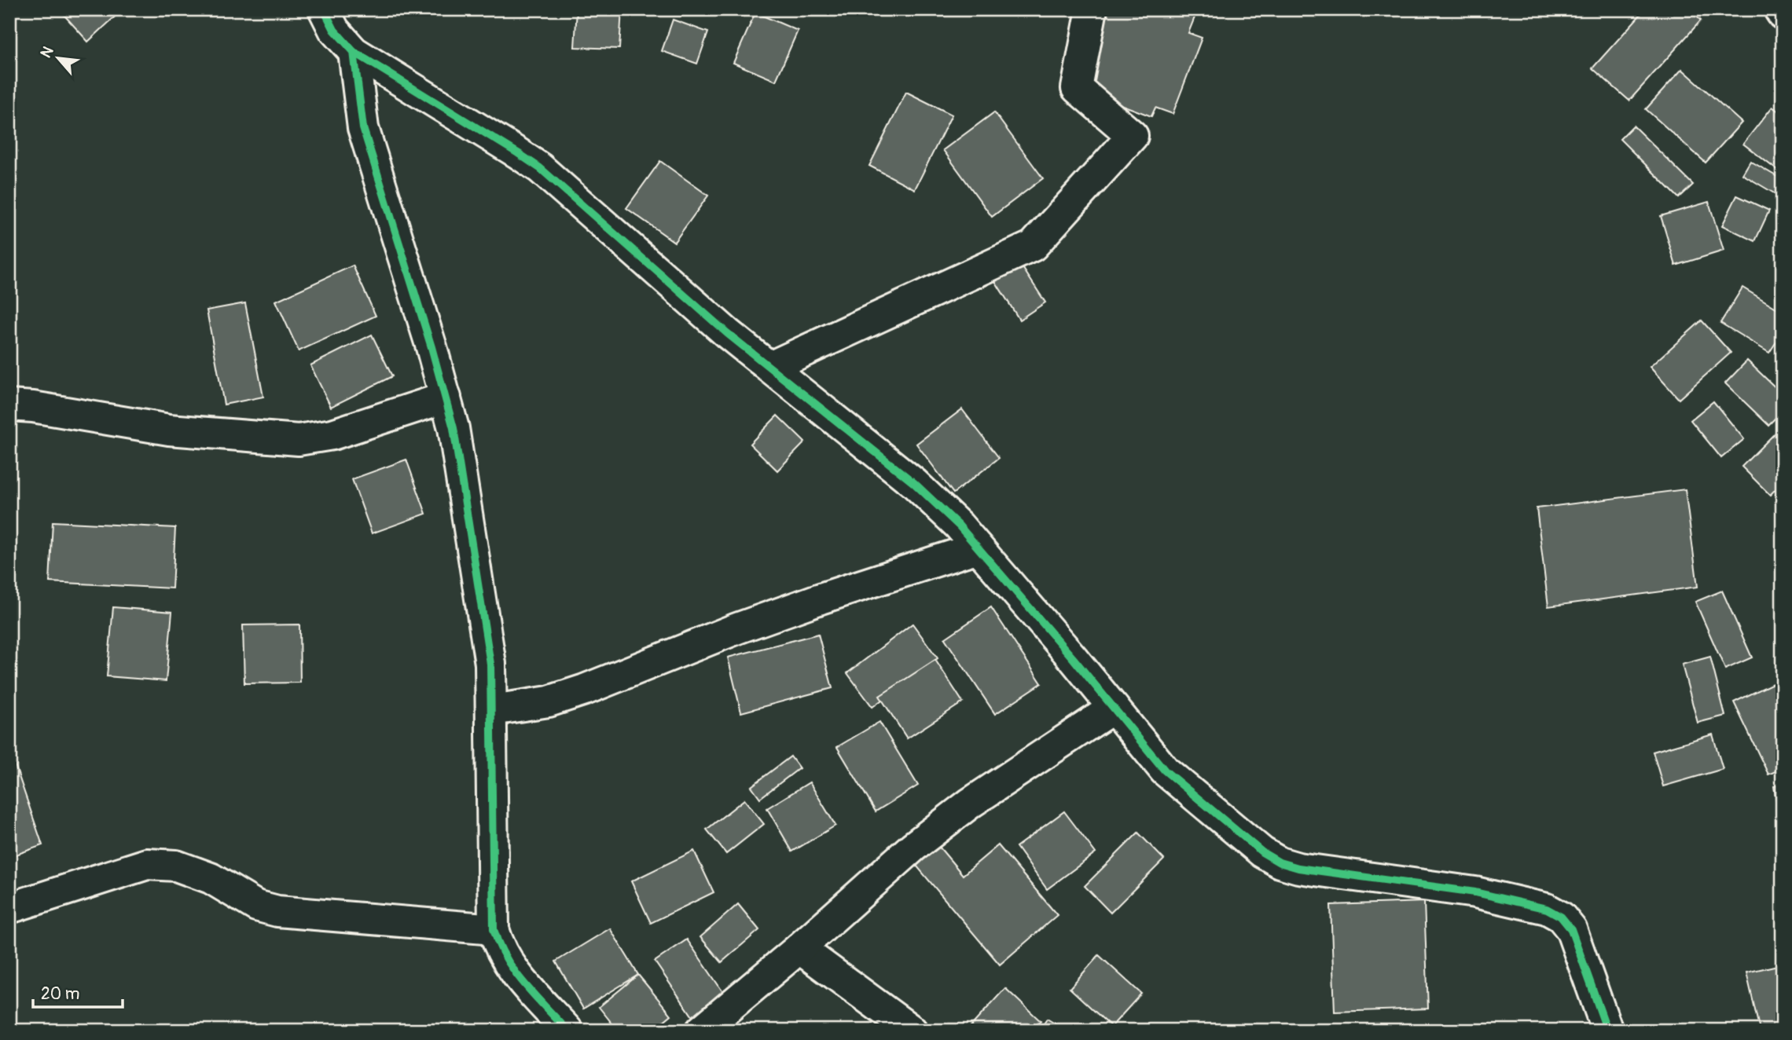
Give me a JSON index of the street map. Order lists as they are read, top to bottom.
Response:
{
  "scale_bar": "20 m",
  "north": "top left"
}
